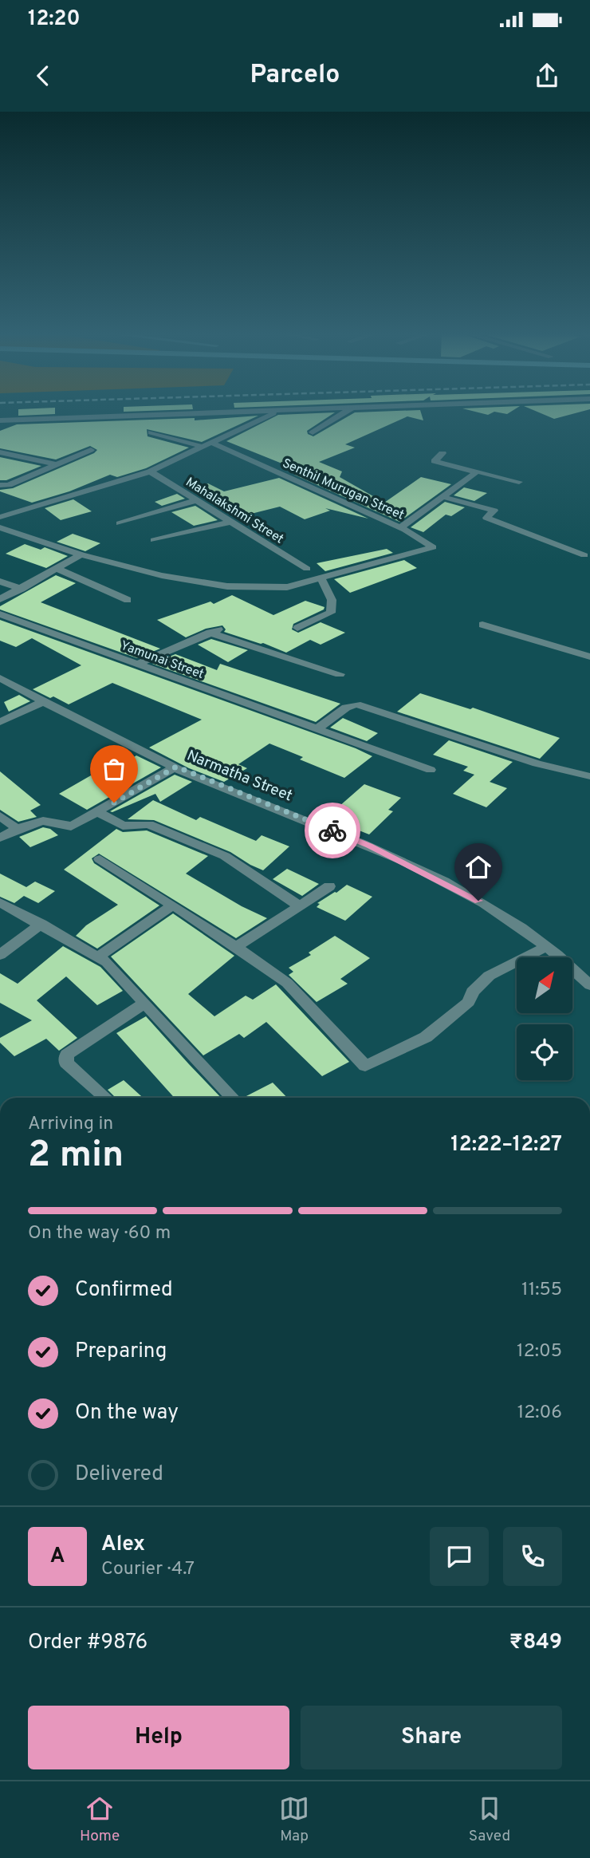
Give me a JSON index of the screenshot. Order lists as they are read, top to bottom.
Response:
{
  "streets": {
    "street": [
      "Senthil Murugan Street",
      "Mahalakshmi Street",
      "Yamunai Street",
      "Narmatha Street"
    ]
  },
  "north": "top right",
  "page": {
    "status": "12:20",
    "header": "Parcelo",
    "heading": ["2 min", "Arriving in", "12:22–12:27"],
    "panel": [
      "Alex",
      "Courier · 4.7",
      "Order #9876",
      "₹849"
    ],
    "bar": "On the way · 60 m",
    "list": [
      ["Confirmed", "11:55"],
      ["Preparing", "12:05"],
      ["On the way", "12:06"],
      "Delivered"
    ],
    "round": "A",
    "buttons": ["Help", "Share"],
    "tabs": ["Home", "Map", "Saved"]
  }
}
